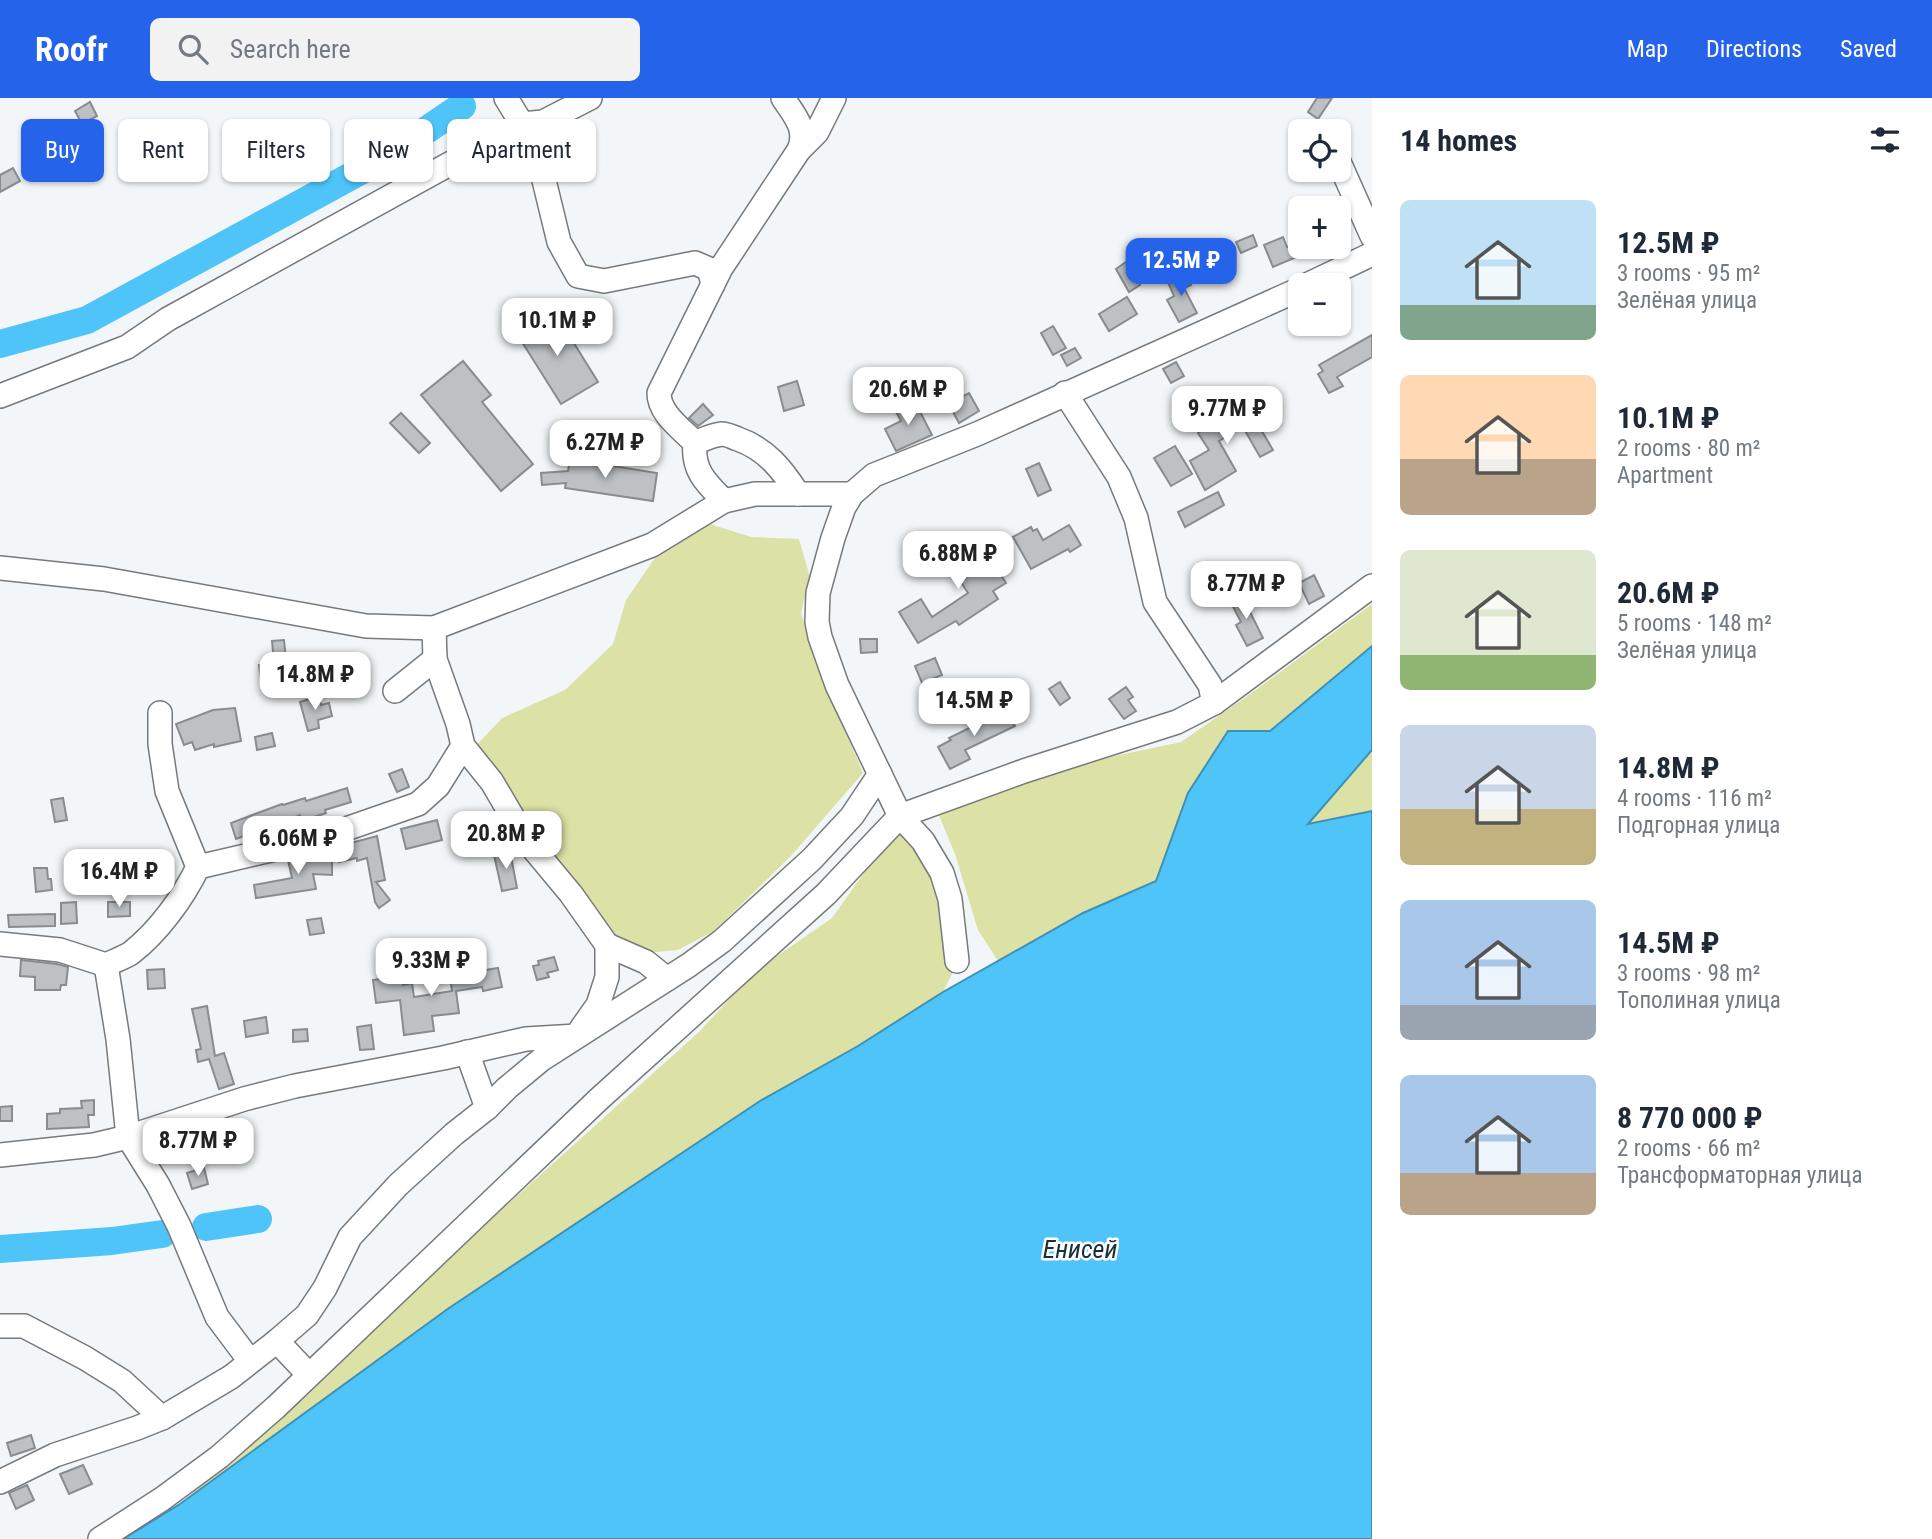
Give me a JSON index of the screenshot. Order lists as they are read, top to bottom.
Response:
{
  "water": ["Енисей"],
  "page": {
    "header": "Roofr",
    "search": "Search here",
    "nav": ["Map", "Directions", "Saved"],
    "heading": "14 homes",
    "map_buttons": ["+", "−"],
    "chip": [
      "Buy",
      "Rent",
      "Filters",
      "New",
      "Apartment"
    ],
    "list": [
      {
        "name": "12.5M ₽",
        "note": "3 rooms · 95 m² · Зелёная улица"
      },
      {
        "name": "10.1M ₽",
        "note": "2 rooms · 80 m² · Apartment"
      },
      {
        "name": "20.6M ₽",
        "note": "5 rooms · 148 m² · Зелёная улица"
      },
      {
        "name": "14.8M ₽",
        "note": "4 rooms · 116 m² · Подгорная улица"
      },
      {
        "name": "14.5M ₽",
        "note": "3 rooms · 98 m² · Тополиная улица"
      },
      {
        "name": "8 770 000 ₽",
        "note": "2 rooms · 66 m² · Трансформаторная улица"
      }
    ],
    "price": [
      "12.5M ₽",
      "10.1M ₽",
      "20.6M ₽",
      "9.77M ₽",
      "6.27M ₽",
      "6.88M ₽",
      "8.77M ₽",
      "14.8M ₽",
      "14.5M ₽",
      "20.8M ₽",
      "6.06M ₽",
      "16.4M ₽",
      "9.33M ₽",
      "8.77M ₽"
    ]
  }
}
